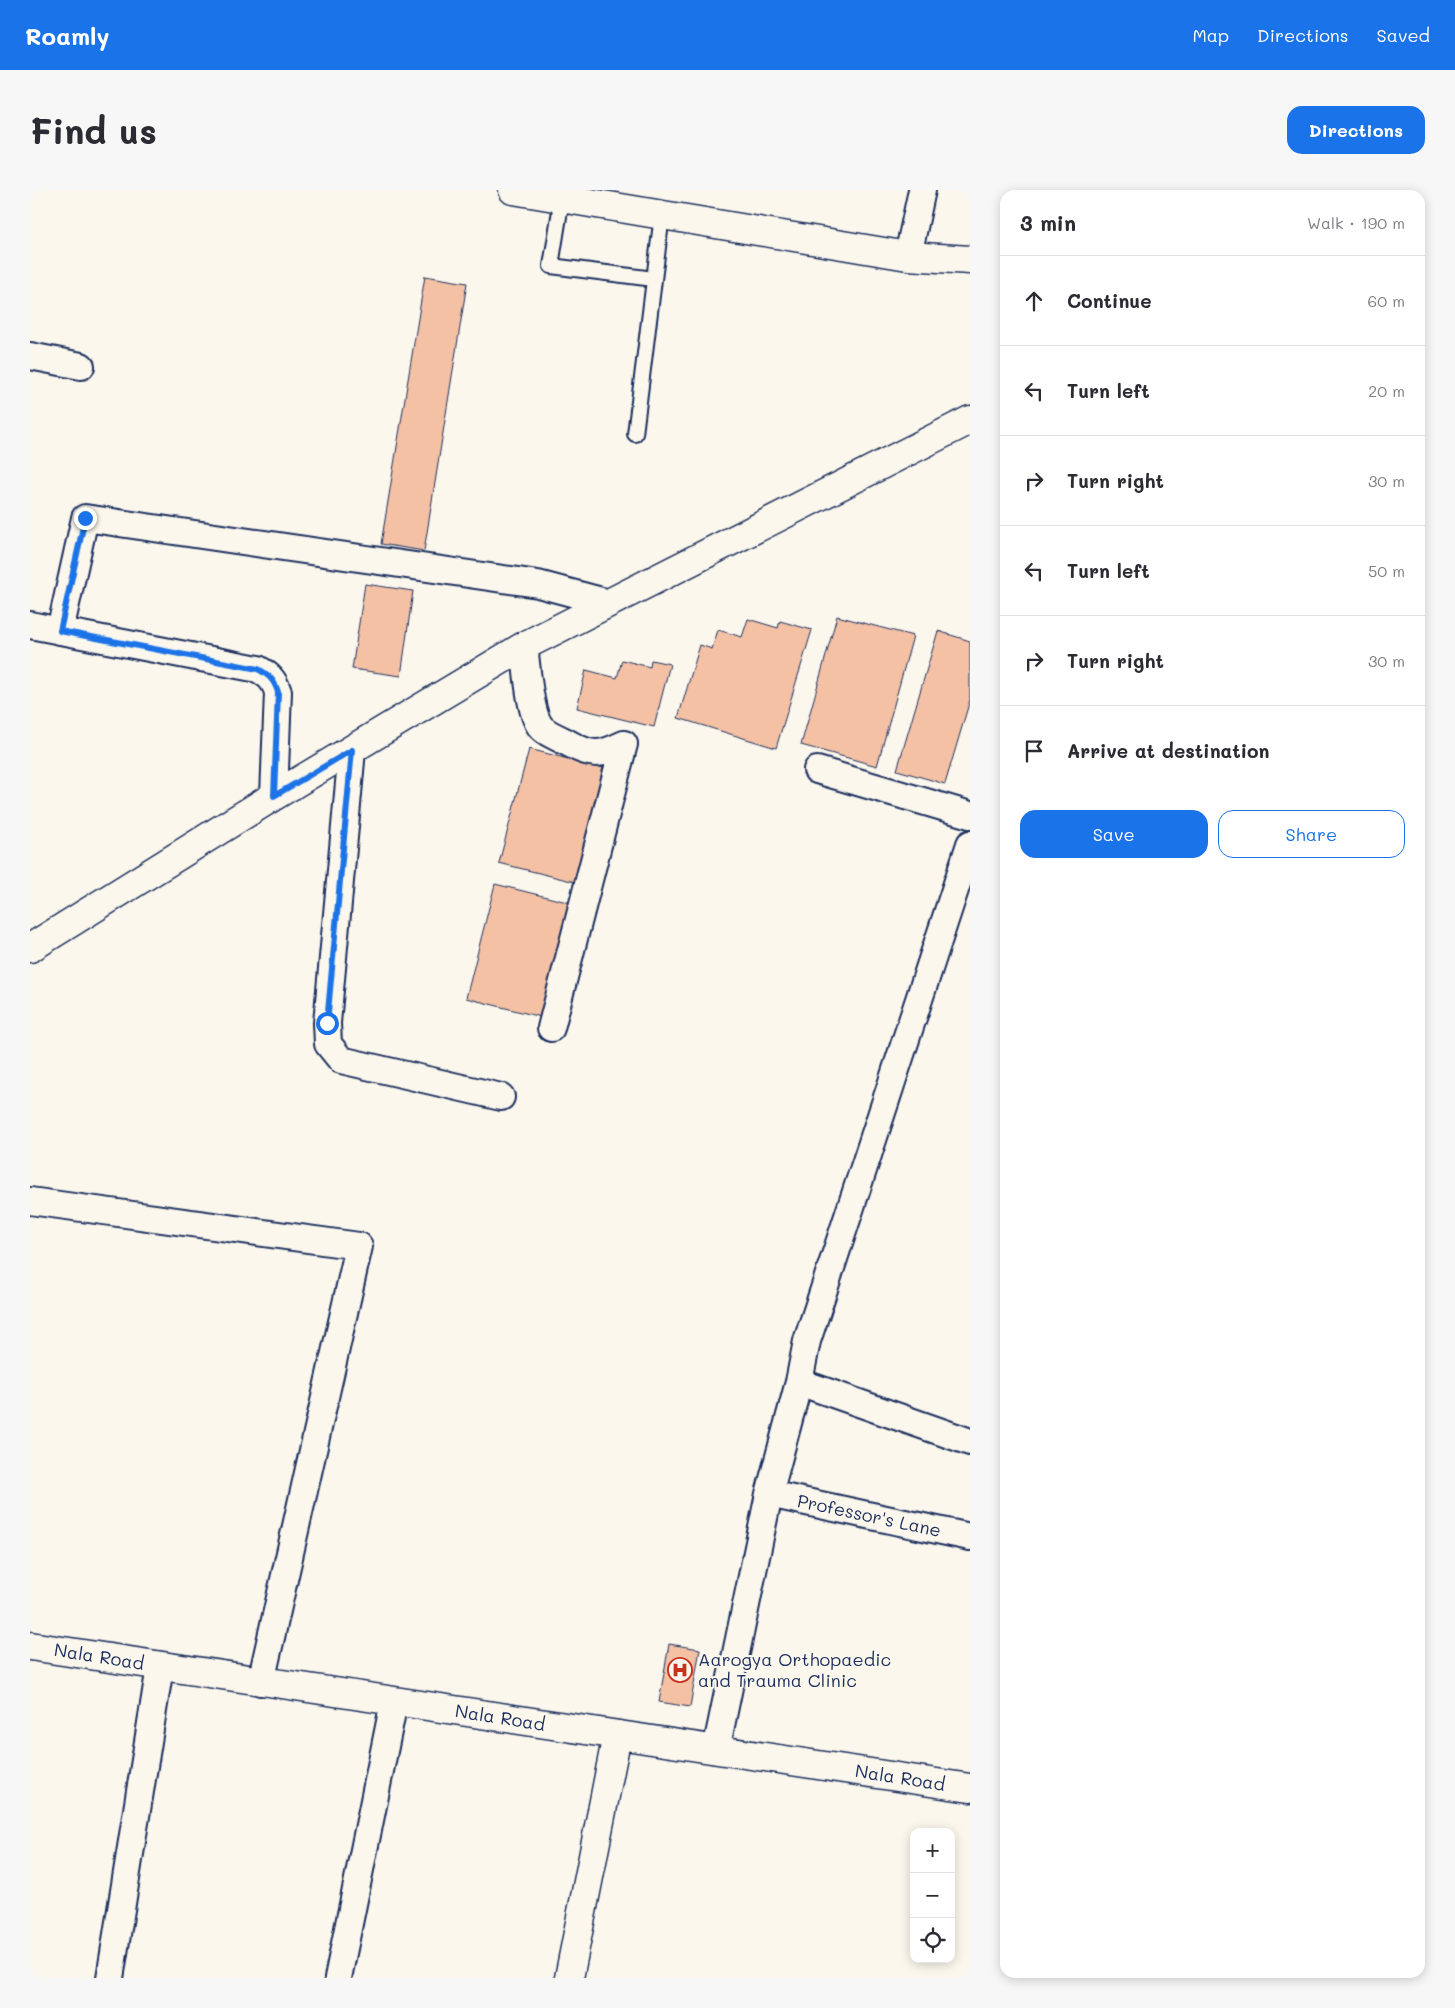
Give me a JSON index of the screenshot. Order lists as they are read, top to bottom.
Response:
{
  "streets": {
    "main road": ["Nala Road"],
    "street": ["Professor's Lane"]
  },
  "places": {
    "hospital": ["Aarogya Orthopaedic and Trauma Clinic"]
  },
  "page": {
    "header": "Roamly",
    "nav": ["Map", "Directions", "Saved"],
    "buttons": [
      "Directions",
      ["Save", "Share"]
    ],
    "title": "Find us",
    "heading": ["3 min", "Walk · 190 m"],
    "list": [
      ["Continue", "60 m"],
      ["Turn left", "20 m"],
      ["Turn right", "30 m"],
      ["Turn left", "50 m"],
      ["Turn right", "30 m"],
      "Arrive at destination"
    ],
    "map_buttons": ["+", "−"]
  }
}
